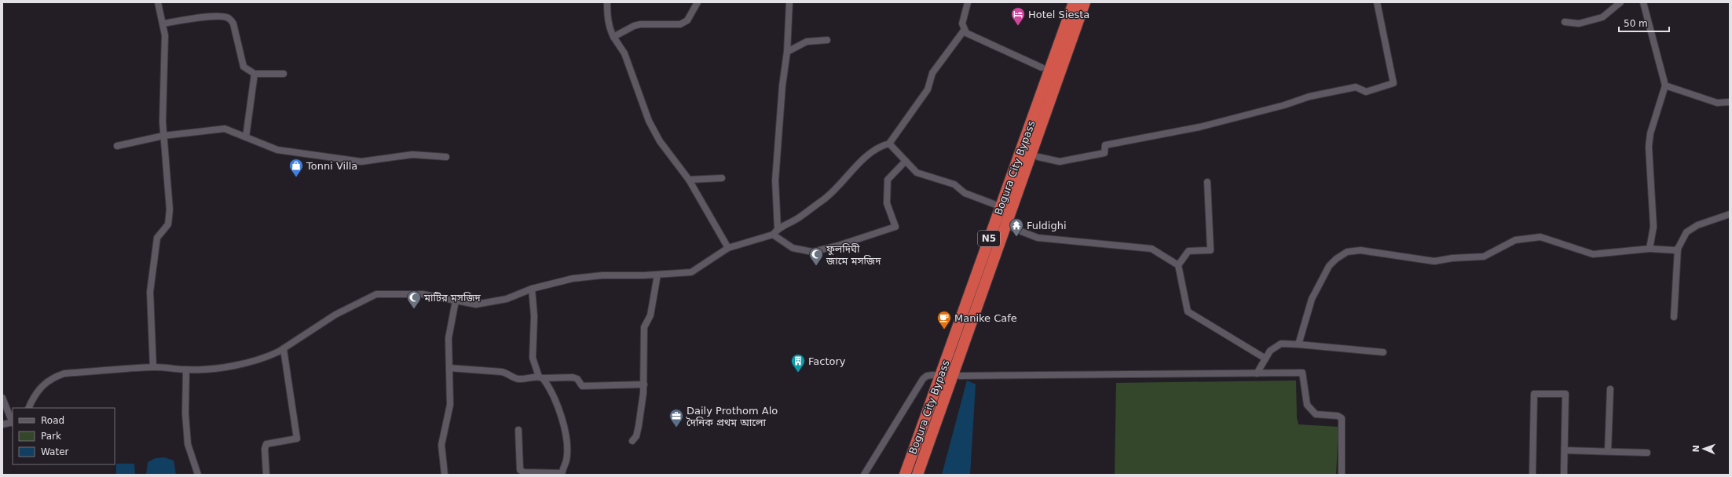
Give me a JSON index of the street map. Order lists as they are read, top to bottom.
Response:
{
  "streets": {
    "highway": ["Bogura City Bypass", "N5"]
  },
  "places": {
    "hotel": ["Hotel Siesta"],
    "shop": ["Tonni Villa"],
    "temple": ["Fuldighi"],
    "mosque": ["ফুলদিঘী জামে মসজিদ", "মাটির মসজিদ"],
    "cafe": ["Manike Cafe"],
    "building": ["Factory"],
    "office": ["Daily Prothom Alo দৈনিক প্রথম আলো"]
  },
  "legend": ["Road", "Park", "Water"],
  "scale_bar": "50 m",
  "north": "left"
}
